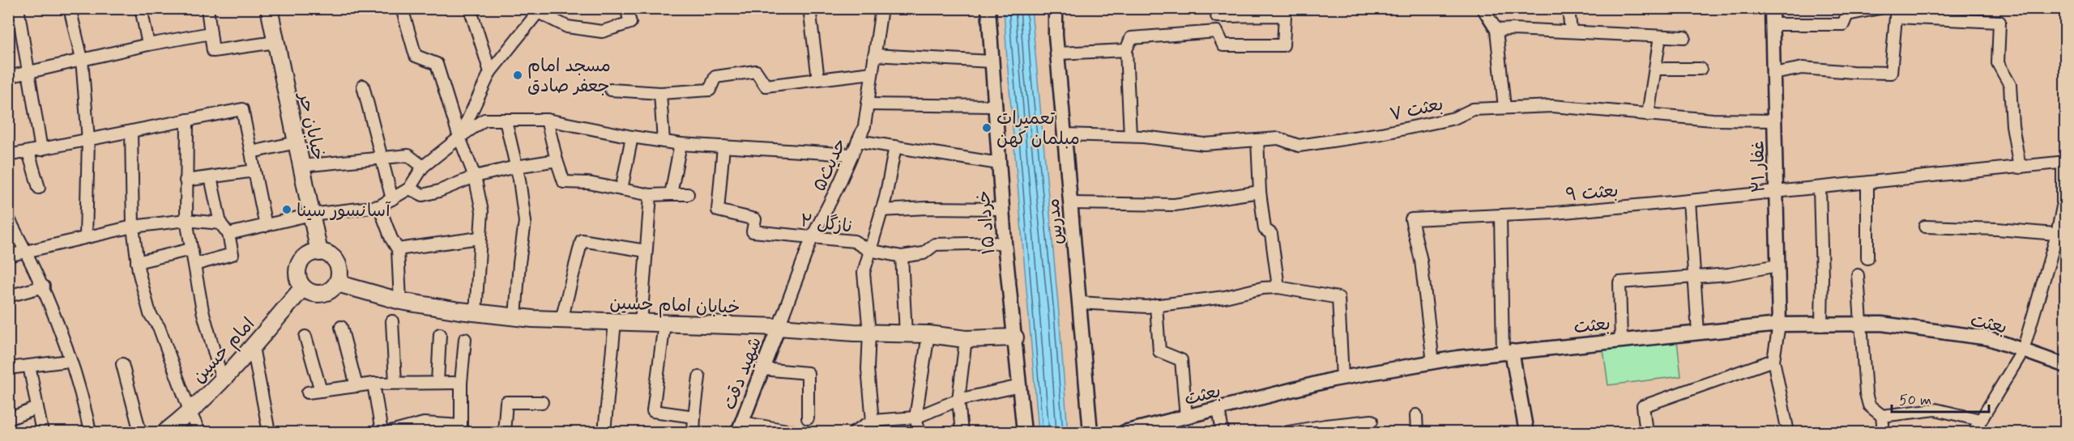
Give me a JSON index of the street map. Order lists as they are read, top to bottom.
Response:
{
  "streets": {
    "main road": ["خیابان حر", "خیابان امام حسین", "امام حسین"],
    "street": [
      "بعثت ۷",
      "حدیث۵",
      "غفار ۲۱",
      "بعثت ۹",
      "مدرس",
      "نازگل ۲",
      "۱۵ خرداد",
      "بعثت",
      "شهید دقت"
    ]
  },
  "crossings": [
    ["بعثت ۷", "غفار ۲۱"],
    ["بعثت ۷", "مدرس"],
    ["خیابان حر", "خیابان امام حسین"],
    ["خیابان حر", "امام حسین"],
    ["حدیث۵", "نازگل ۲"],
    ["حدیث۵", "خیابان امام حسین"],
    ["حدیث۵", "شهید دقت"],
    ["غفار ۲۱", "بعثت ۹"],
    ["غفار ۲۱", "بعثت"],
    ["بعثت ۹", "بعثت"],
    ["نازگل ۲", "۱۵ خرداد"],
    ["۱۵ خرداد", "خیابان امام حسین"],
    ["خیابان امام حسین", "امام حسین"],
    ["خیابان امام حسین", "شهید دقت"]
  ],
  "places": ["مسجد امام جعفر صادق", "تعمیرات مبلمان کهن", "آسانسور سینا"],
  "scale_bar": "50 m"
}
